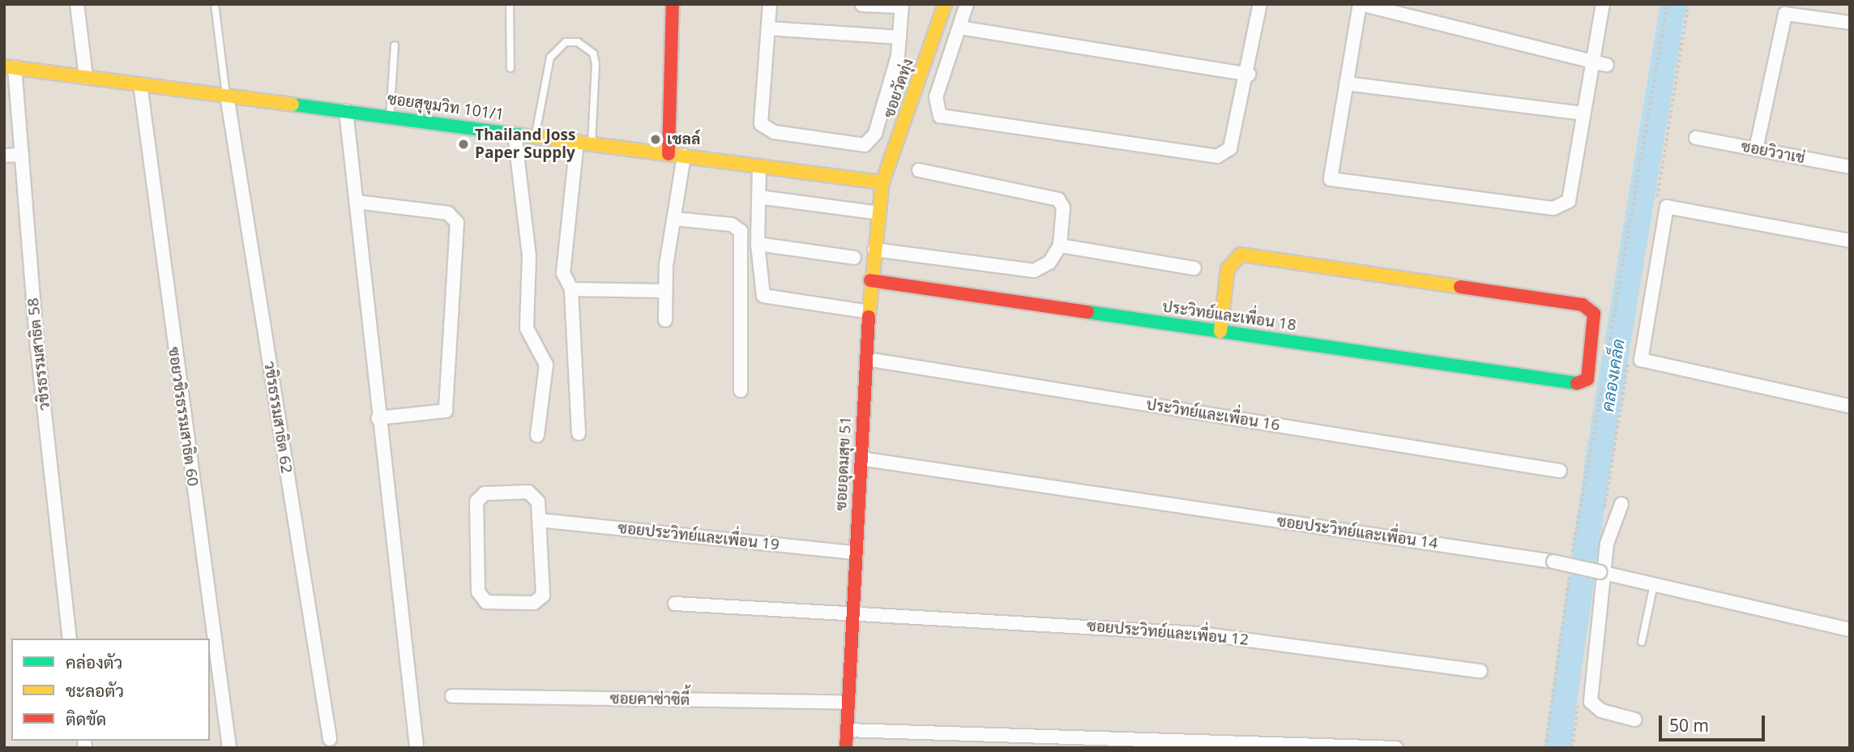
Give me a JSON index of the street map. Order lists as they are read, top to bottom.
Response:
{
  "streets": {
    "street": [
      "ซอยวัดทุ่ง",
      "ซอยสุขุมวิท 101/1",
      "ซอยวิวาเช่",
      "ประวิทย์และเพื่อน 18",
      "วชิรธรรมสาธิต 58",
      "ประวิทย์และเพื่อน 16",
      "ซอยวชิรธรรมสาธิต 60",
      "วชิรธรรมสาธิต 62",
      "ซอยอุดมสุข 51",
      "ซอยประวิทย์และเพื่อน 14",
      "ซอยประวิทย์และเพื่อน 19",
      "ซอยประวิทย์และเพื่อน 12",
      "ซอยคาซ่าซิตี้"
    ]
  },
  "crossings": [
    ["ซอยวัดทุ่ง", "ซอยสุขุมวิท 101/1"],
    ["ซอยวัดทุ่ง", "ซอยอุดมสุข 51"],
    ["ซอยสุขุมวิท 101/1", "วชิรธรรมสาธิต 58"],
    ["ซอยสุขุมวิท 101/1", "ซอยวชิรธรรมสาธิต 60"],
    ["ซอยสุขุมวิท 101/1", "วชิรธรรมสาธิต 62"],
    ["ซอยสุขุมวิท 101/1", "ซอยอุดมสุข 51"],
    ["ประวิทย์และเพื่อน 18", "ซอยอุดมสุข 51"],
    ["ประวิทย์และเพื่อน 16", "ซอยอุดมสุข 51"],
    ["ซอยอุดมสุข 51", "ซอยประวิทย์และเพื่อน 14"],
    ["ซอยอุดมสุข 51", "ซอยประวิทย์และเพื่อน 19"],
    ["ซอยอุดมสุข 51", "ซอยประวิทย์และเพื่อน 12"],
    ["ซอยอุดมสุข 51", "ซอยคาซ่าซิตี้"]
  ],
  "water": ["คลองเคล็ด"],
  "places": ["เชลล์", "Thailand Joss Paper Supply"],
  "legend": ["คล่องตัว", "ชะลอตัว", "ติดขัด"],
  "scale_bar": "50 m"
}
